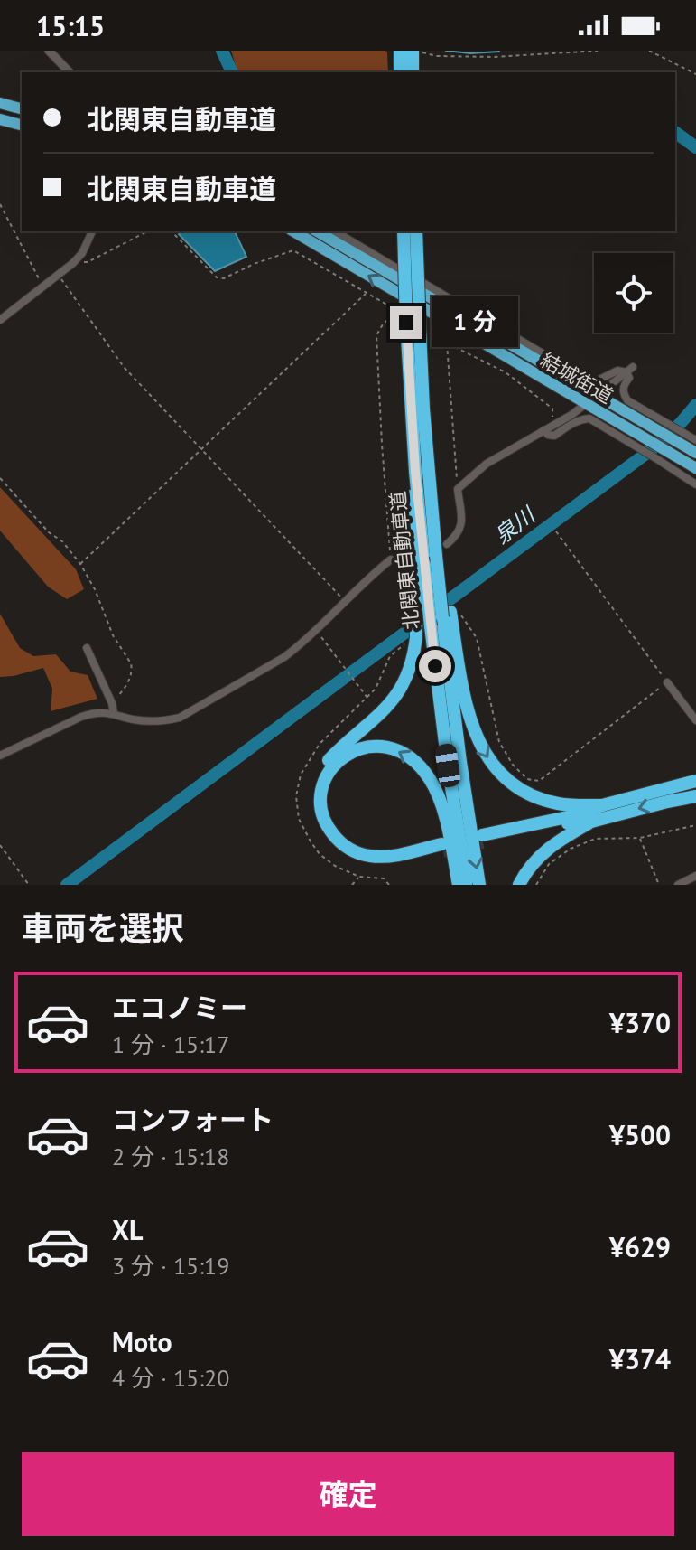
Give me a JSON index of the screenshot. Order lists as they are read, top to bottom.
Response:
{
  "streets": {
    "highway": ["結城街道", "北関東自動車道"]
  },
  "water": ["泉川"],
  "page": {
    "status": "15:15",
    "banner": ["北関東自動車道", "北関東自動車道"],
    "bubble": "1 分",
    "heading": "車両を選択",
    "list": [
      {
        "name": "エコノミー",
        "note": "1 分 · 15:17",
        "value": "¥370"
      },
      {
        "name": "コンフォート",
        "note": "2 分 · 15:18",
        "value": "¥500"
      },
      {
        "name": "XL",
        "note": "3 分 · 15:19",
        "value": "¥629"
      },
      {
        "name": "Moto",
        "note": "4 分 · 15:20",
        "value": "¥374"
      }
    ],
    "buttons": "確定"
  }
}
